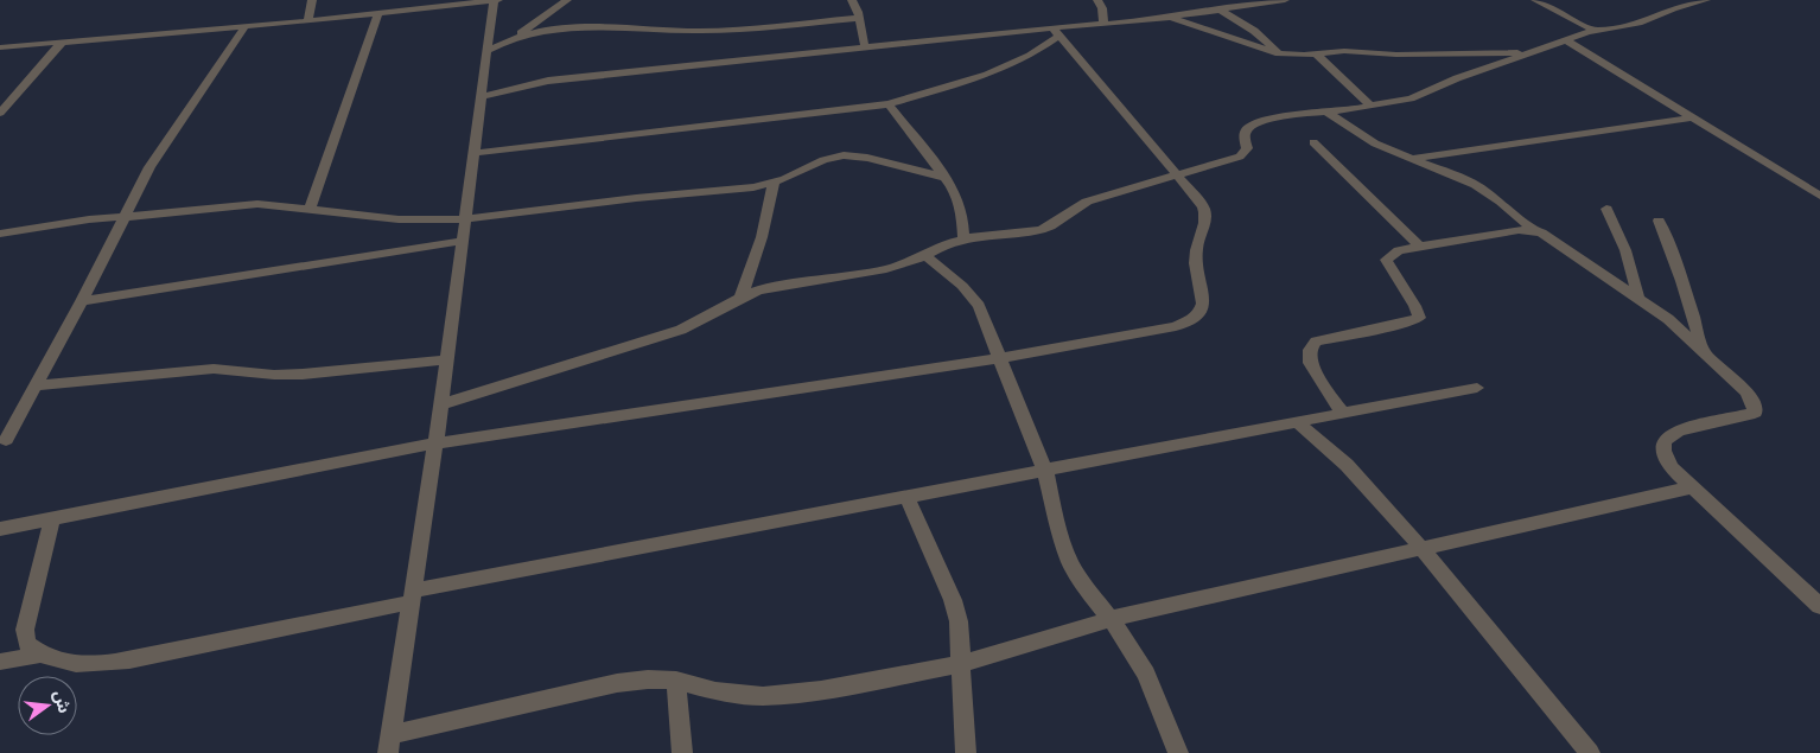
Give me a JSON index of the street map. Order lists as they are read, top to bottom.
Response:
{
  "north": "right"
}
